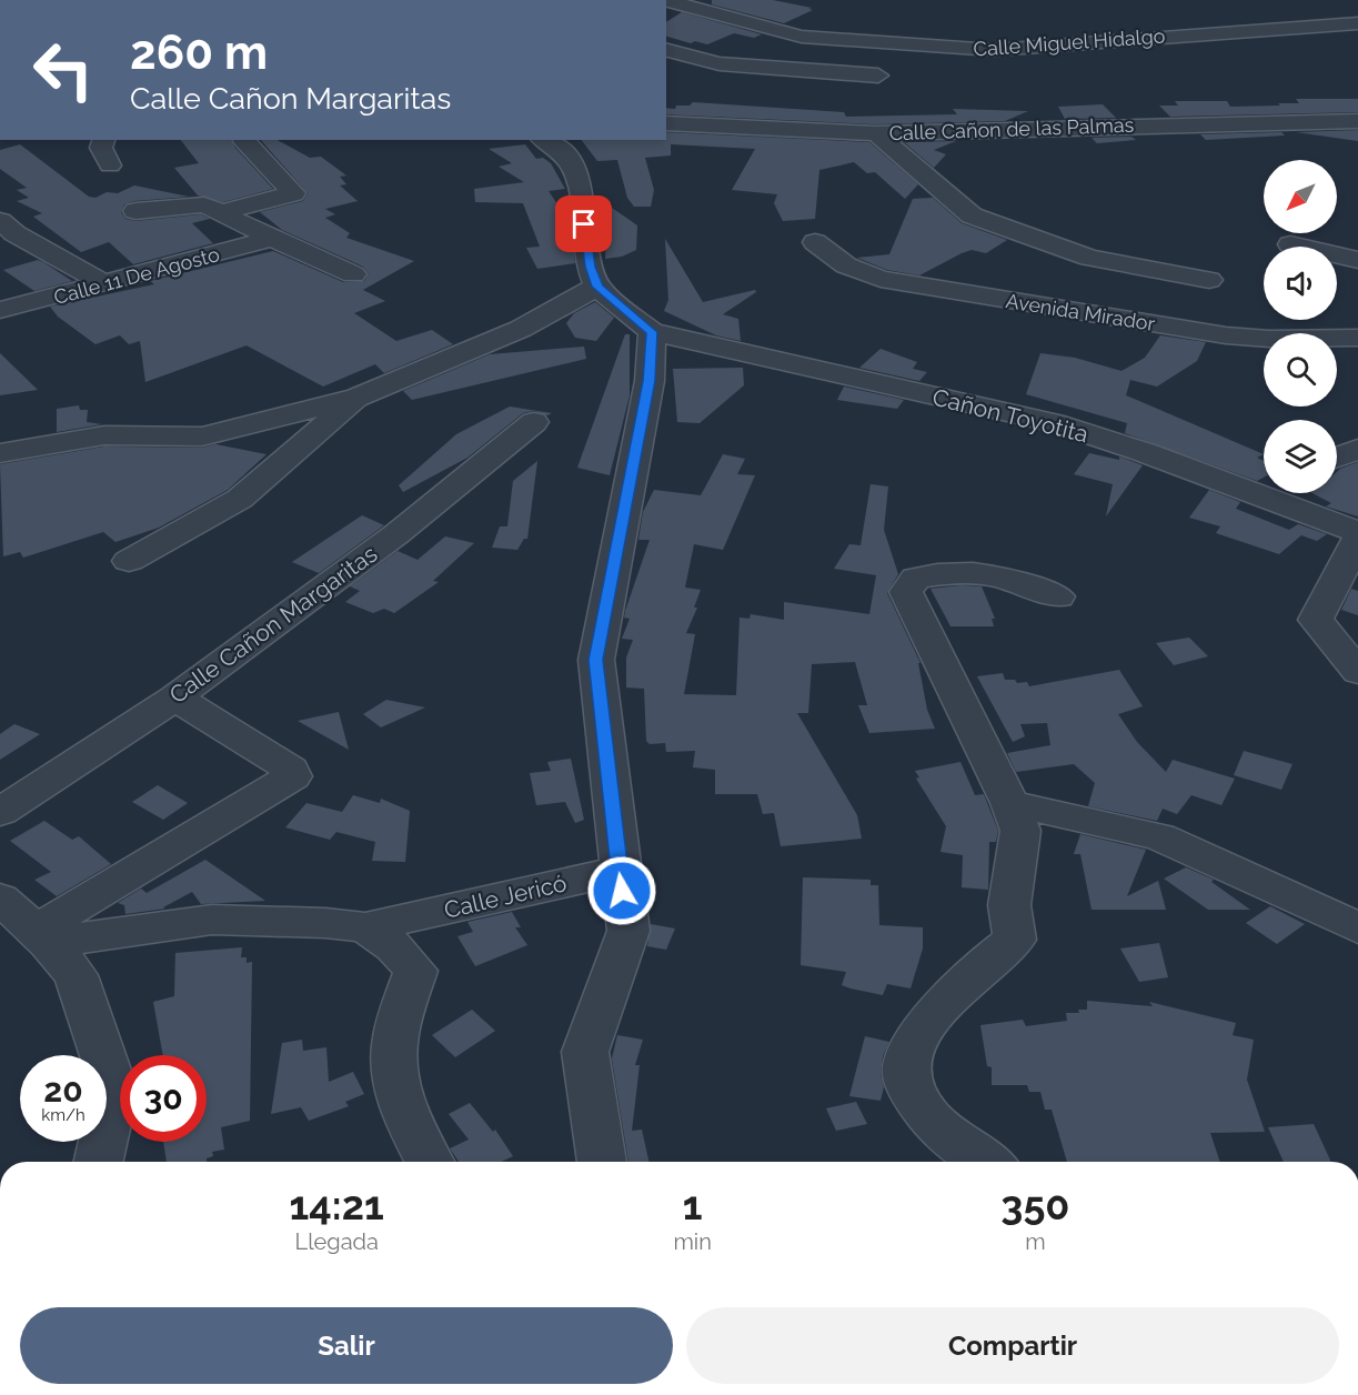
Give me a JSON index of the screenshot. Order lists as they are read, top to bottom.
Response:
{
  "streets": {
    "street": [
      "Calle Miguel Hidalgo",
      "Calle Cañon de las Palmas",
      "Calle 11 De Agosto",
      "Avenida Mirador",
      "Cañon Toyotita",
      "Calle Cañon Margaritas",
      "Calle Jericó"
    ]
  },
  "north": "bottom left",
  "page": {
    "turn": ["260 m", "Calle Cañon Margaritas"],
    "speed": "20 km/h",
    "limit": "30",
    "eta": [
      "14:21",
      "Llegada",
      "1",
      "min",
      "350",
      "m"
    ],
    "buttons": ["Salir", "Compartir"]
  }
}
